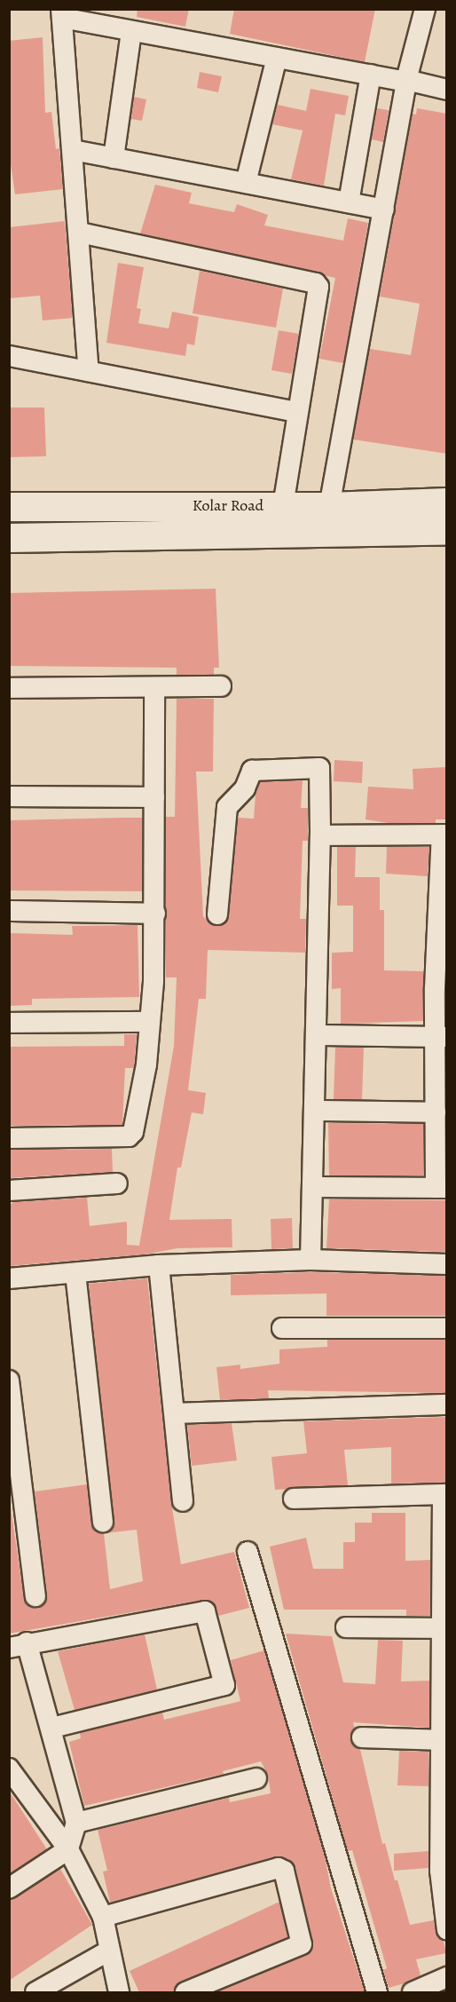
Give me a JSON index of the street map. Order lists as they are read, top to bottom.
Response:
{
  "streets": {
    "main road": ["Kolar Road"]
  }
}
